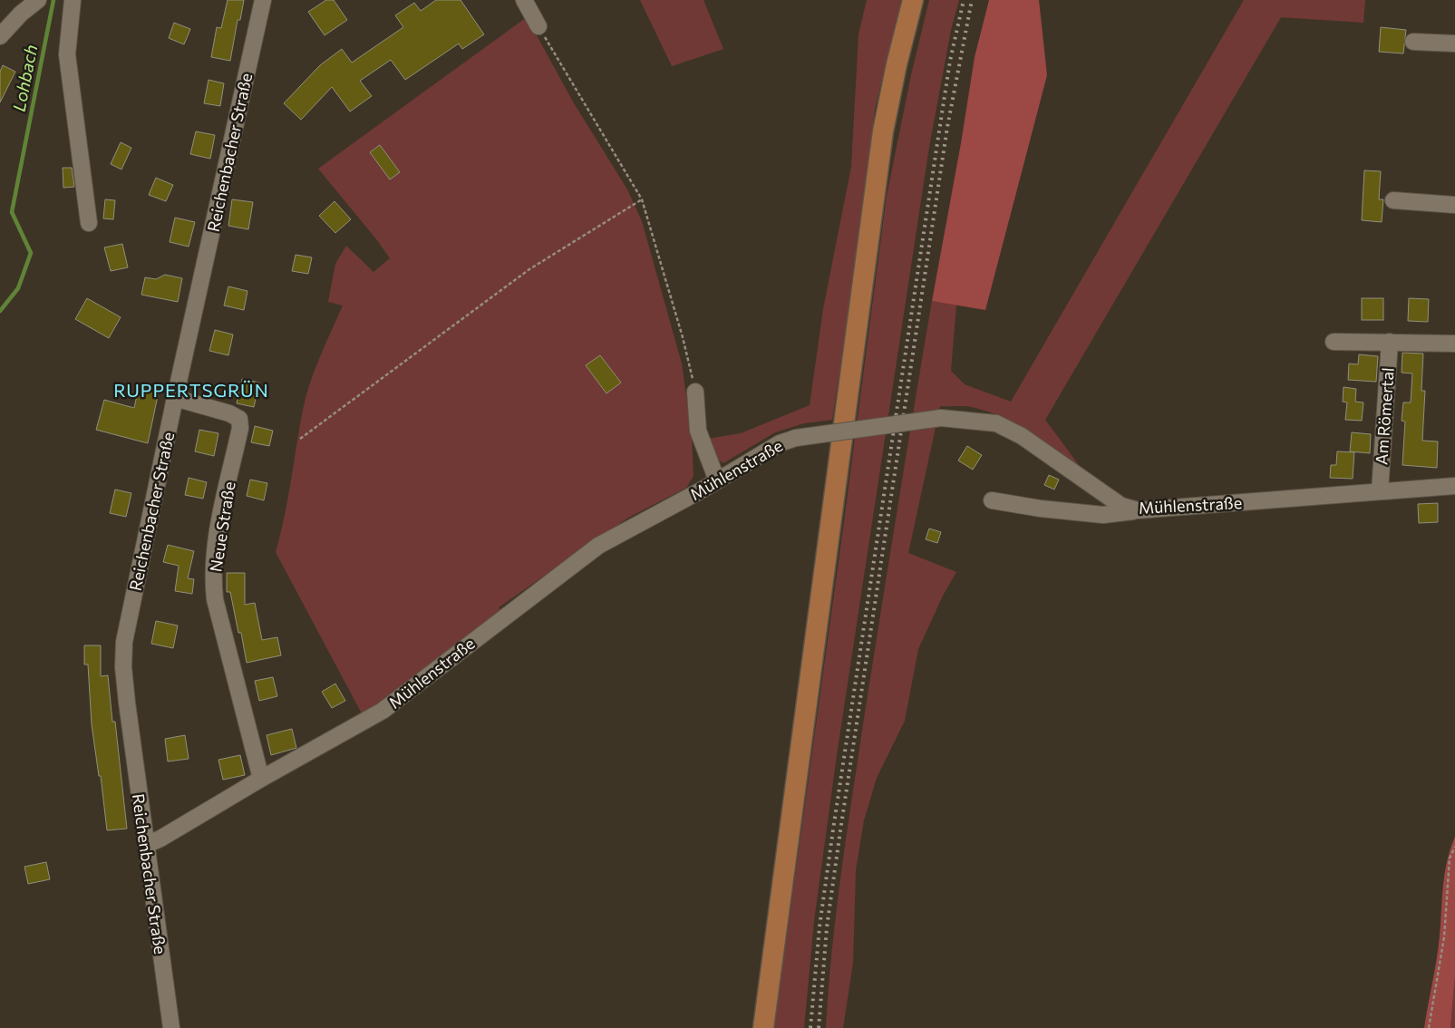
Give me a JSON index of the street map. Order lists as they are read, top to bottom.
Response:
{
  "streets": {
    "street": [
      "Reichenbacher Straße",
      "Am Römertal",
      "Mühlenstraße",
      "Neue Straße"
    ]
  },
  "crossings": [
    ["Reichenbacher Straße", "Mühlenstraße"],
    ["Reichenbacher Straße", "Neue Straße"],
    ["Am Römertal", "Mühlenstraße"],
    ["Mühlenstraße", "Neue Straße"]
  ],
  "districts": ["RUPPERTSGRÜN"],
  "water": ["Lohbach"]
}
